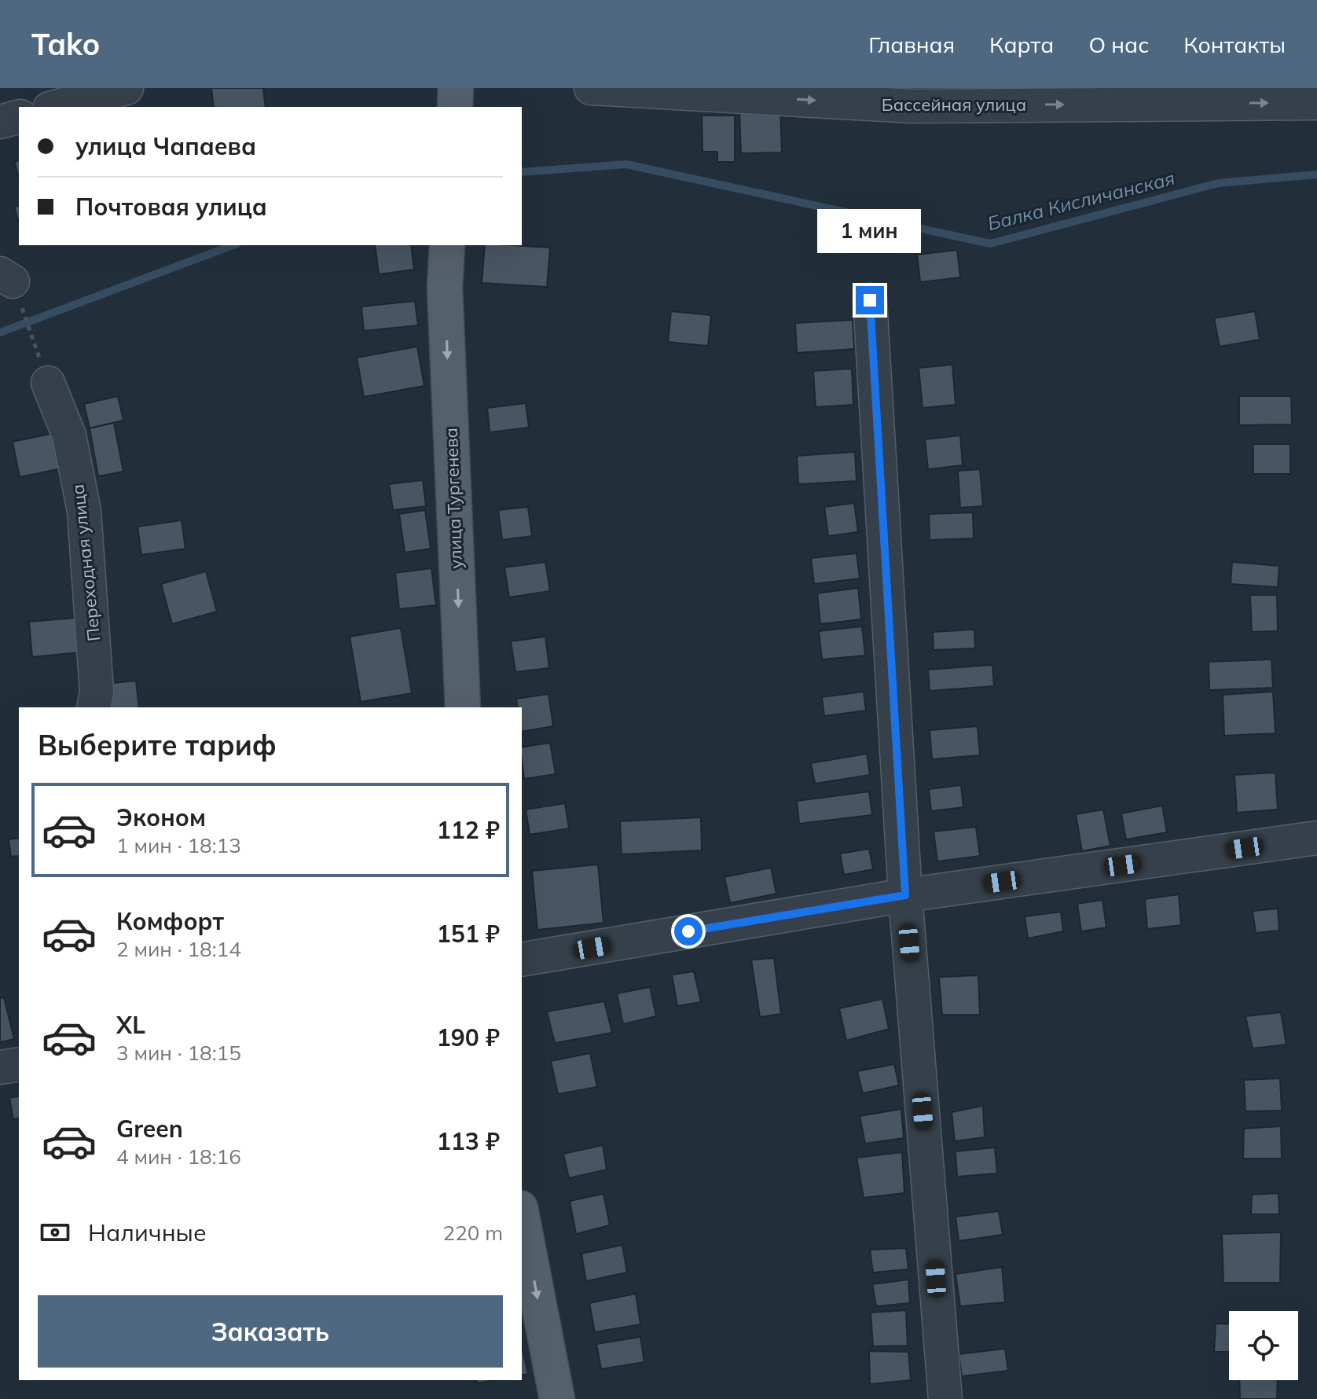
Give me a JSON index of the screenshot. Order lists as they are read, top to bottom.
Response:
{
  "streets": {
    "main road": ["улица Тургенева"],
    "street": ["Бассейная улица", "Переходная улица"]
  },
  "one_way": ["Бассейная улица", "улица Тургенева"],
  "water": ["Балка Кисличанская"],
  "page": {
    "header": "Tako",
    "nav": [
      "Главная",
      "Карта",
      "О нас",
      "Контакты"
    ],
    "banner": ["улица Чапаева", "Почтовая улица"],
    "bubble": "1 мин",
    "heading": "Выберите тариф",
    "list": [
      {
        "name": "Эконом",
        "note": "1 мин · 18:13",
        "value": "112 ₽"
      },
      {
        "name": "Комфорт",
        "note": "2 мин · 18:14",
        "value": "151 ₽"
      },
      {
        "name": "XL",
        "note": "3 мин · 18:15",
        "value": "190 ₽"
      },
      {
        "name": "Green",
        "note": "4 мин · 18:16",
        "value": "113 ₽"
      }
    ],
    "pay": ["Наличные", "220 m"],
    "buttons": "Заказать"
  }
}
